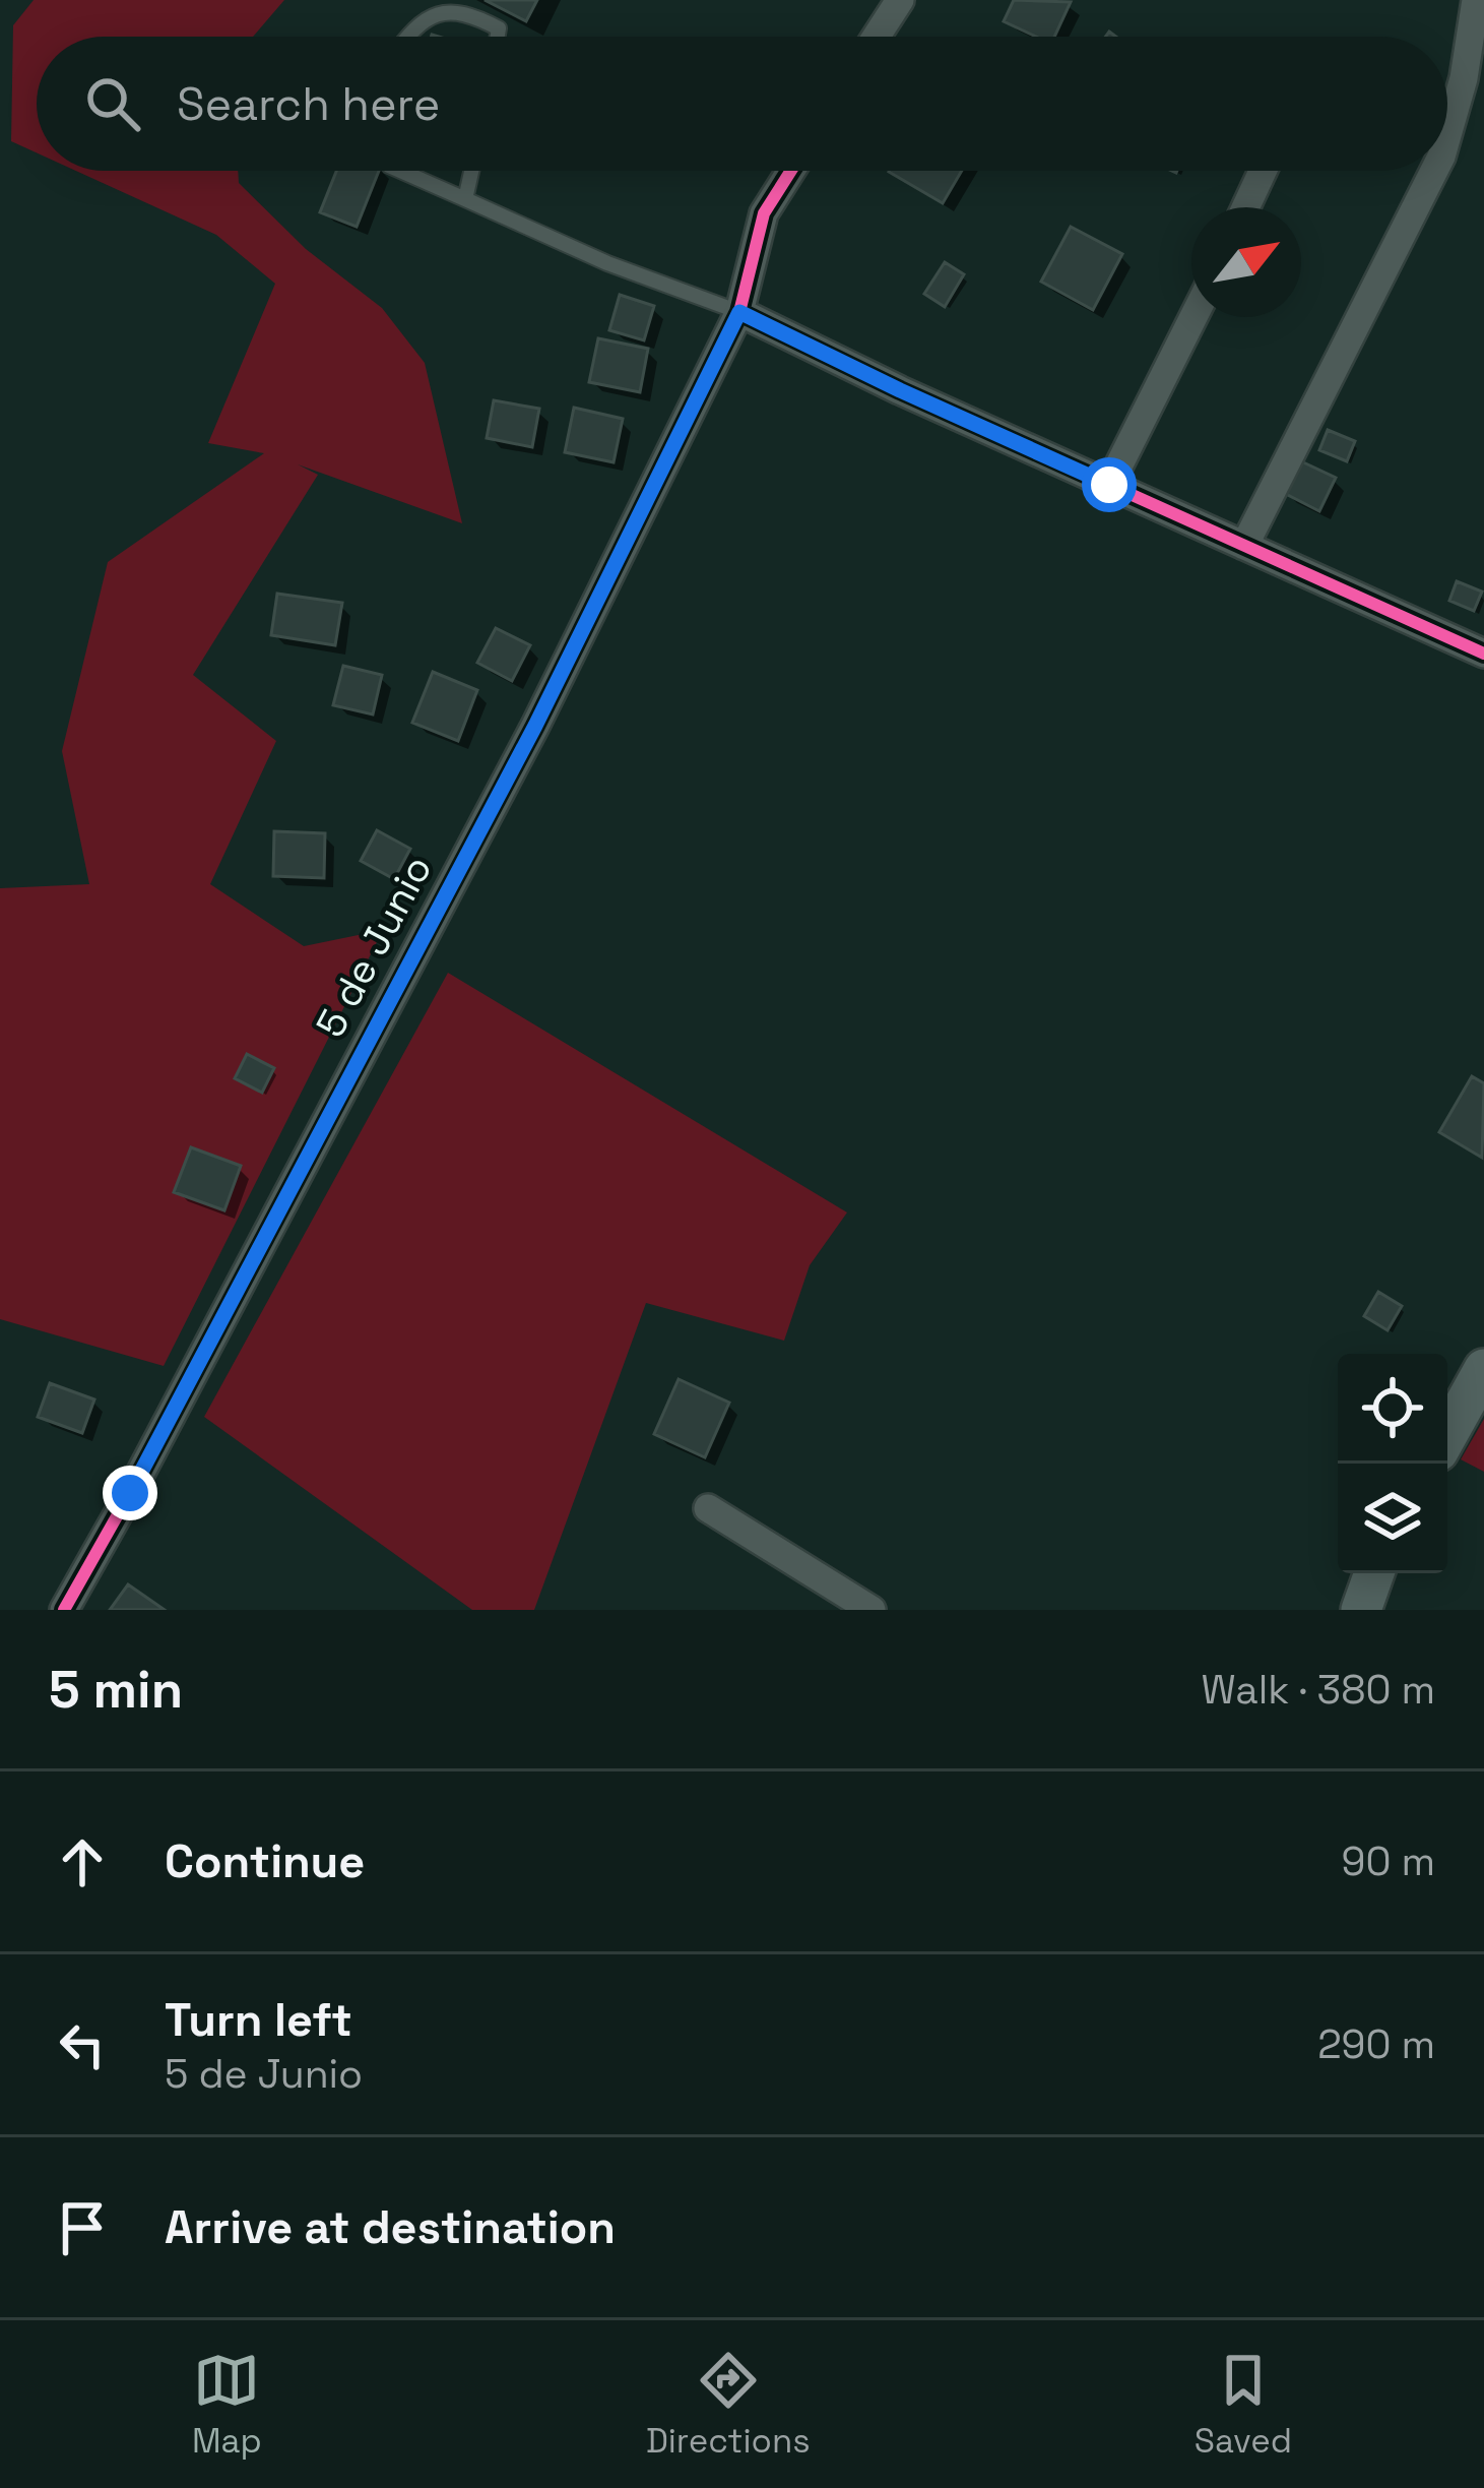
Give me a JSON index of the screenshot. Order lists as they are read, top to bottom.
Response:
{
  "streets": {
    "street": ["5 de Junio"]
  },
  "north": "top right",
  "page": {
    "search": "Search here",
    "heading": ["5 min", "Walk · 380 m"],
    "list": [
      ["Continue", "90 m"],
      ["Turn left", "5 de Junio", "290 m"],
      "Arrive at destination"
    ],
    "nav": ["Map", "Directions", "Saved"]
  }
}
